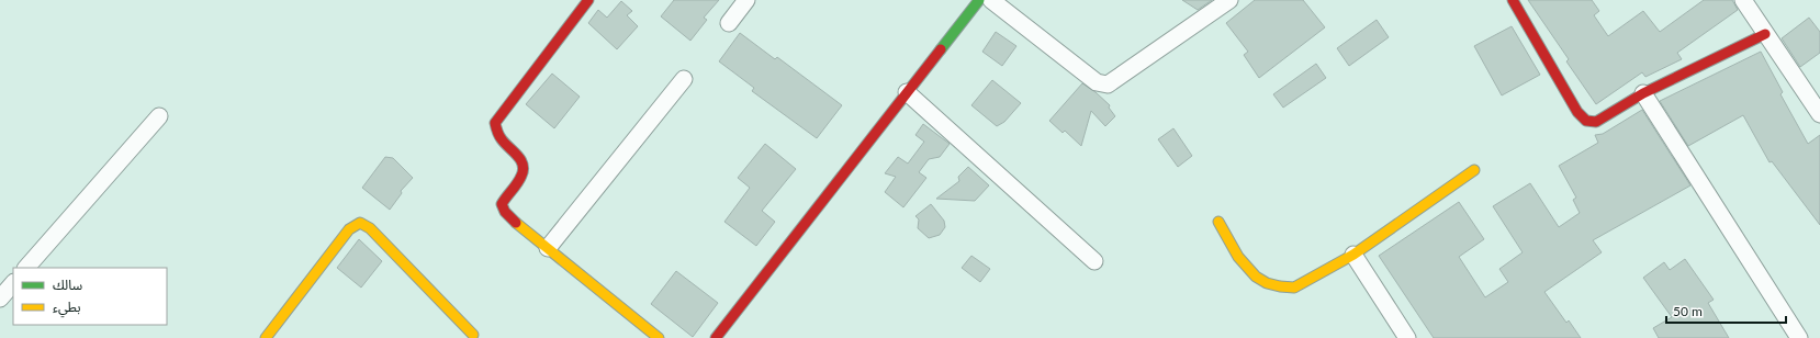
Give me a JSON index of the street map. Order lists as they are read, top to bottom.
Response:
{
  "legend": ["سالك", "بطيء"],
  "scale_bar": "50 m"
}
